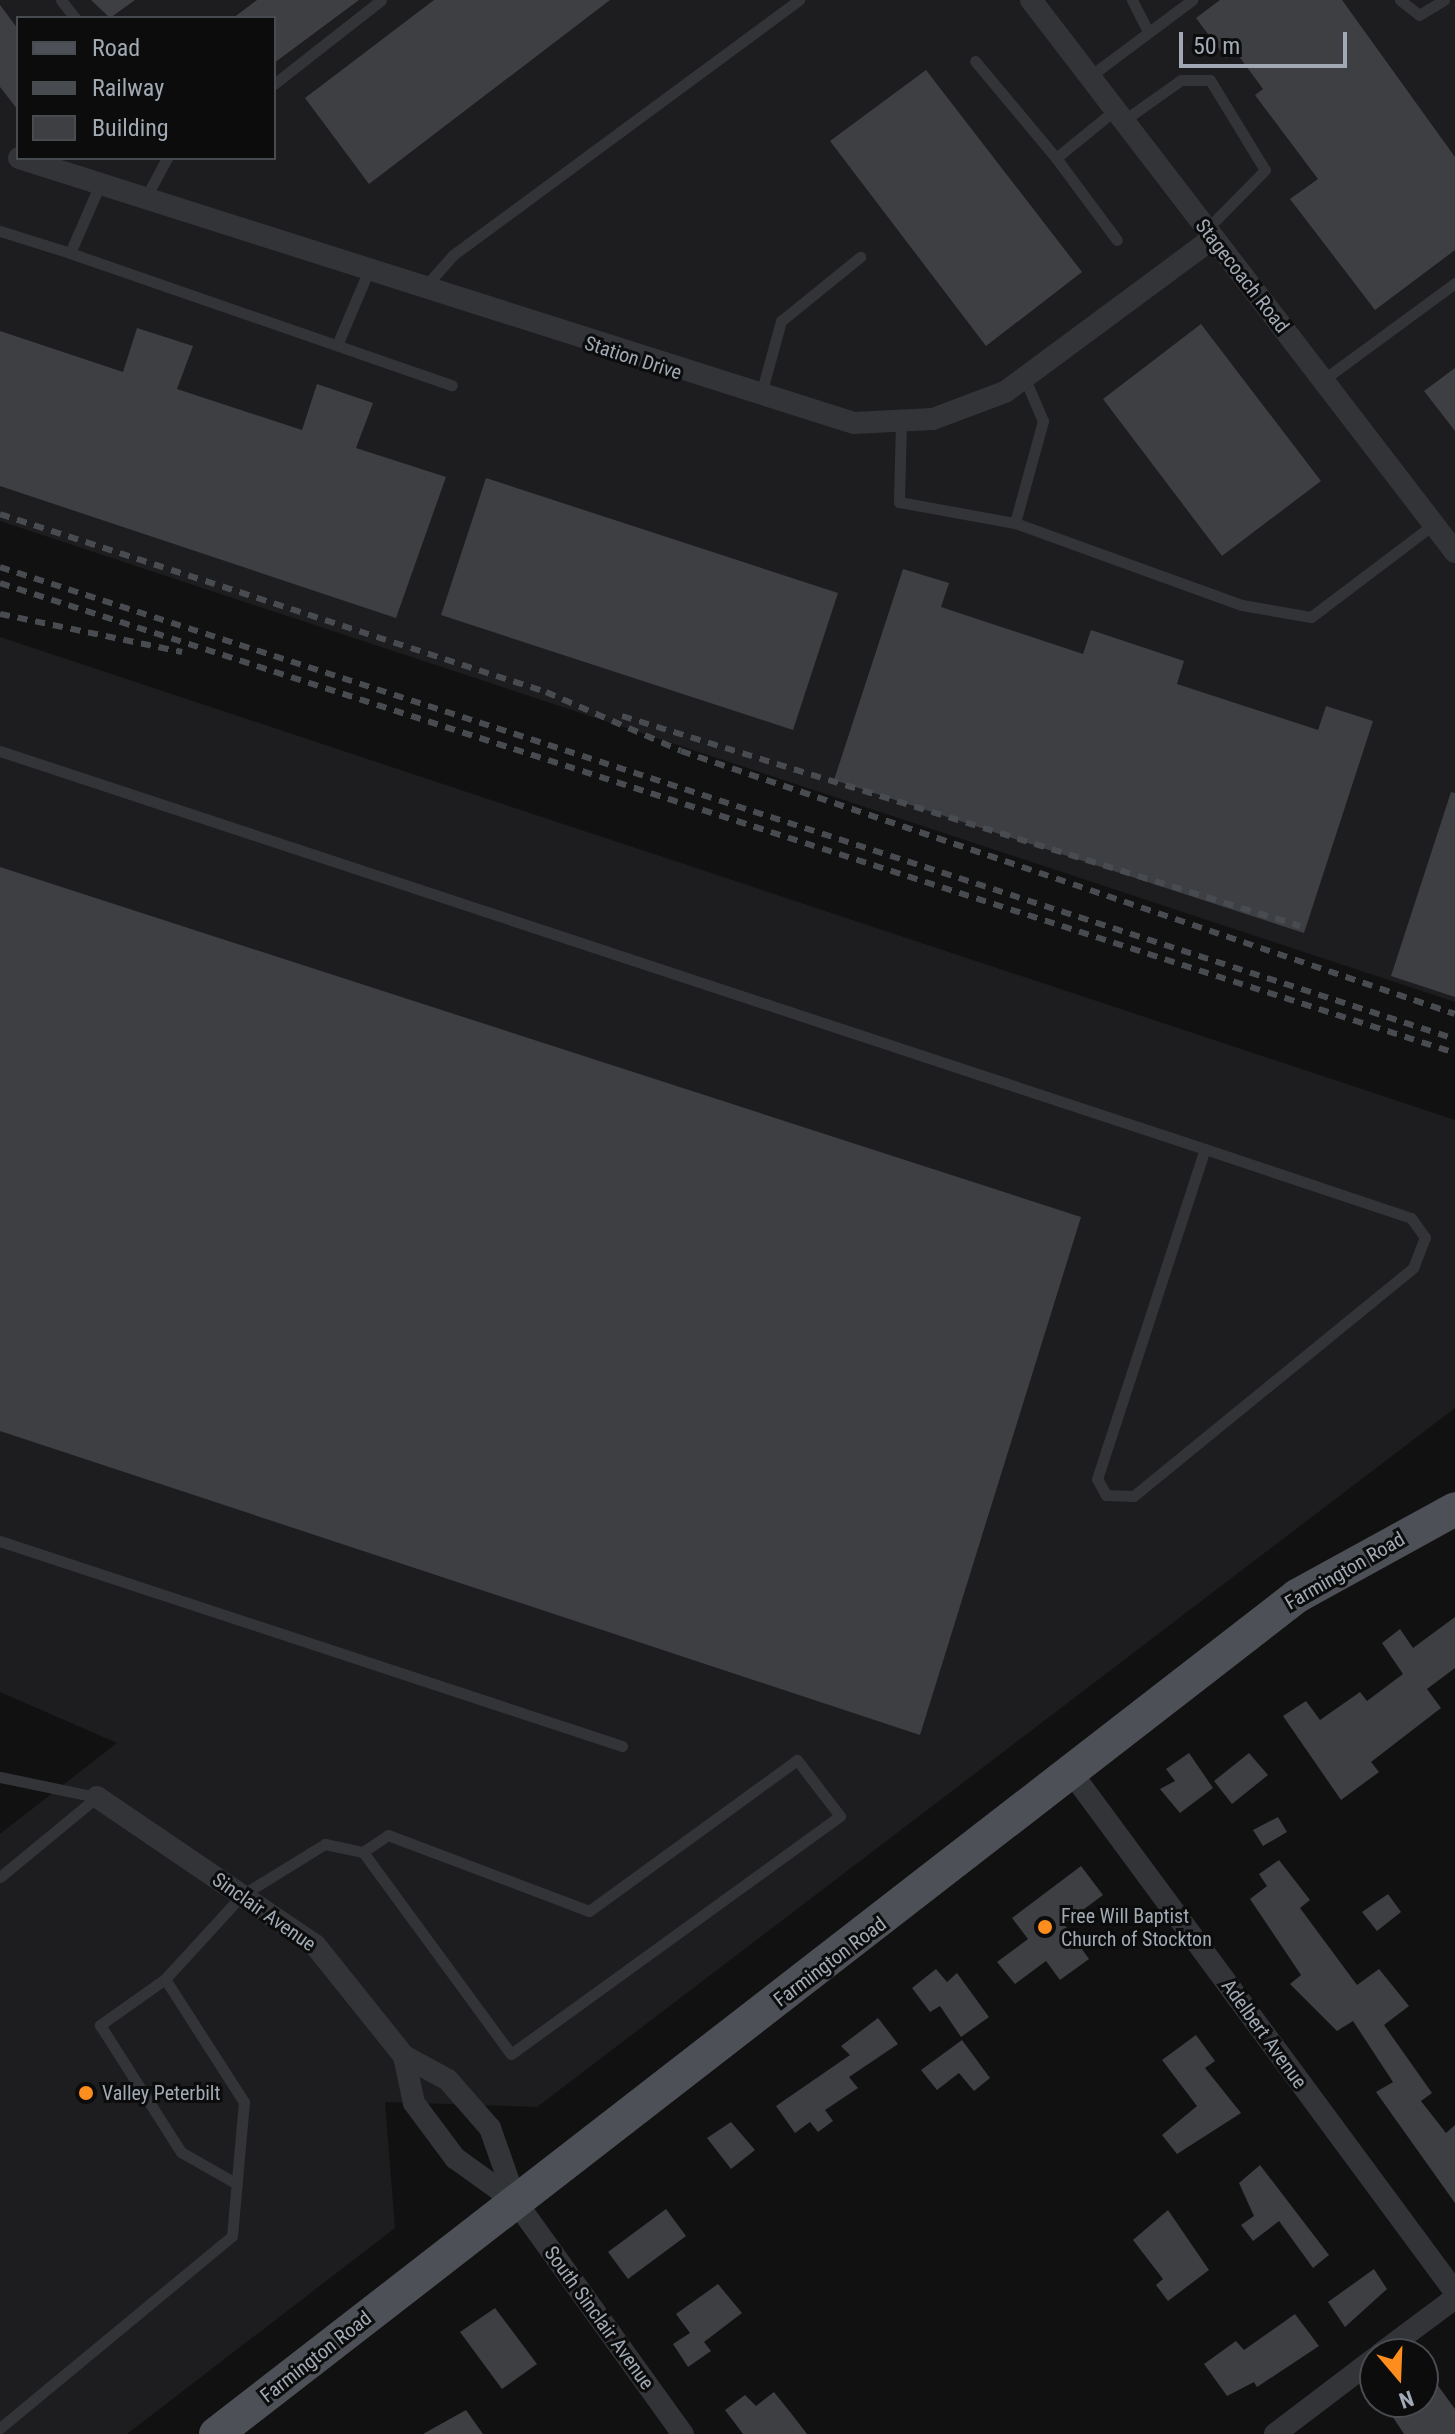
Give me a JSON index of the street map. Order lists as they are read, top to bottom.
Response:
{
  "streets": {
    "main road": ["Farmington Road"],
    "street": [
      "Stagecoach Road",
      "Station Drive",
      "Sinclair Avenue",
      "Adelbert Avenue",
      "South Sinclair Avenue"
    ]
  },
  "crossings": [
    ["Stagecoach Road", "Station Drive"],
    ["Farmington Road", "Sinclair Avenue"],
    ["Farmington Road", "Adelbert Avenue"],
    ["Farmington Road", "South Sinclair Avenue"],
    ["Sinclair Avenue", "South Sinclair Avenue"]
  ],
  "places": ["Free Will Baptist Church of Stockton", "Valley Peterbilt"],
  "legend": ["Road", "Railway", "Building"],
  "scale_bar": "50 m",
  "north": "bottom"
}
